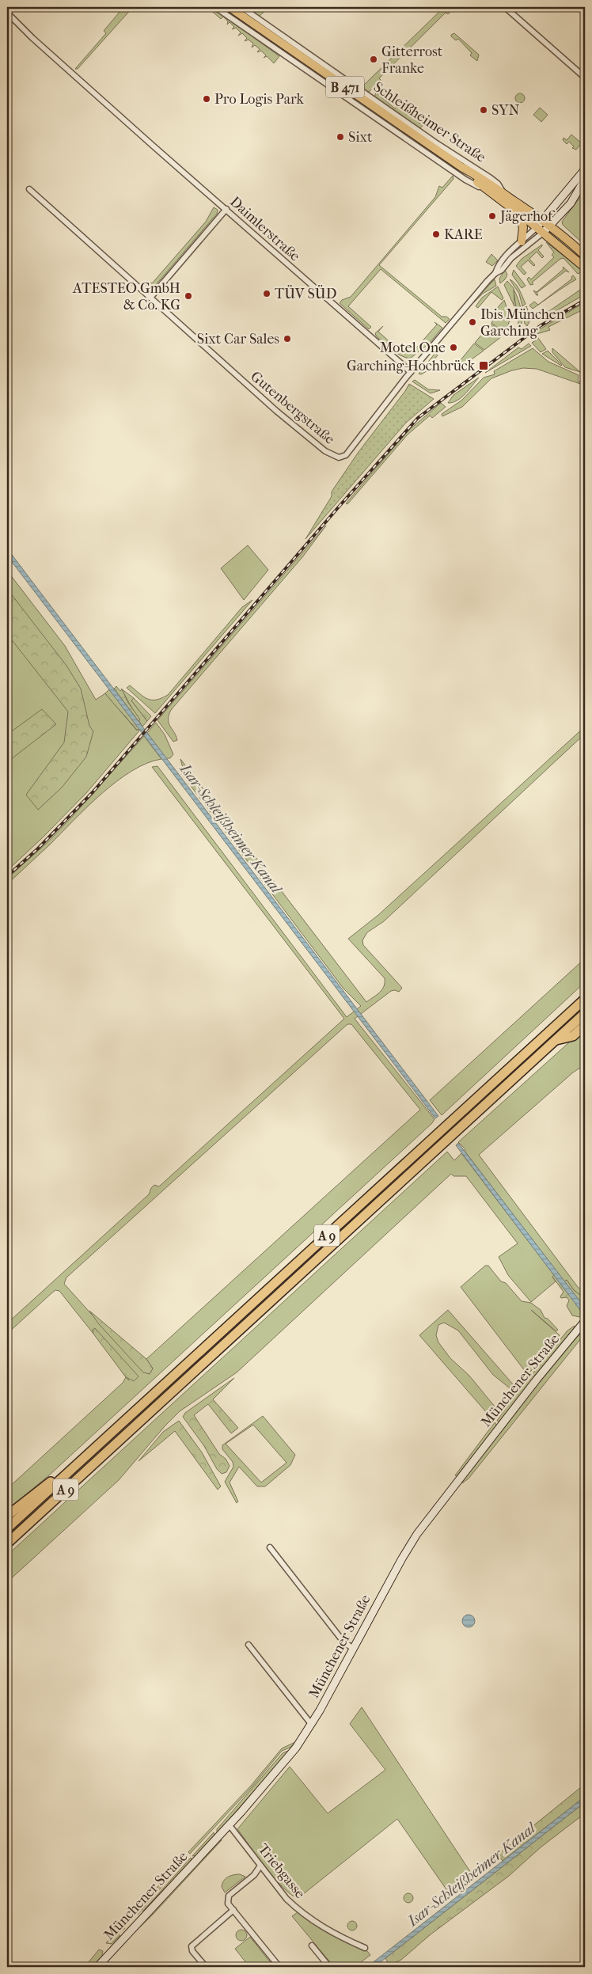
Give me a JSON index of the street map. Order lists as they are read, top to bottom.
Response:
{
  "streets": {
    "highway": ["A 9"],
    "main road": ["B 471", "Schleißheimer Straße", "Münchener Straße"],
    "street": ["Daimlerstraße", "Gutenbergstraße", "Triebgasse"]
  },
  "crossings": [
    ["Daimlerstraße", "Gutenbergstraße"],
    ["Münchener Straße", "Triebgasse"]
  ],
  "water": ["Isar-Schleißheimer Kanal"],
  "places": {
    "other": [
      "Gitterrost Franke",
      "Pro Logis Park",
      "SYN",
      "Sixt",
      "Jägerhof",
      "KARE",
      "TÜV SÜD",
      "ATESTEO GmbH & Co. KG",
      "Ibis München Garching",
      "Sixt Car Sales",
      "Motel One"
    ],
    "transit": ["Garching-Hochbrück"]
  }
}
